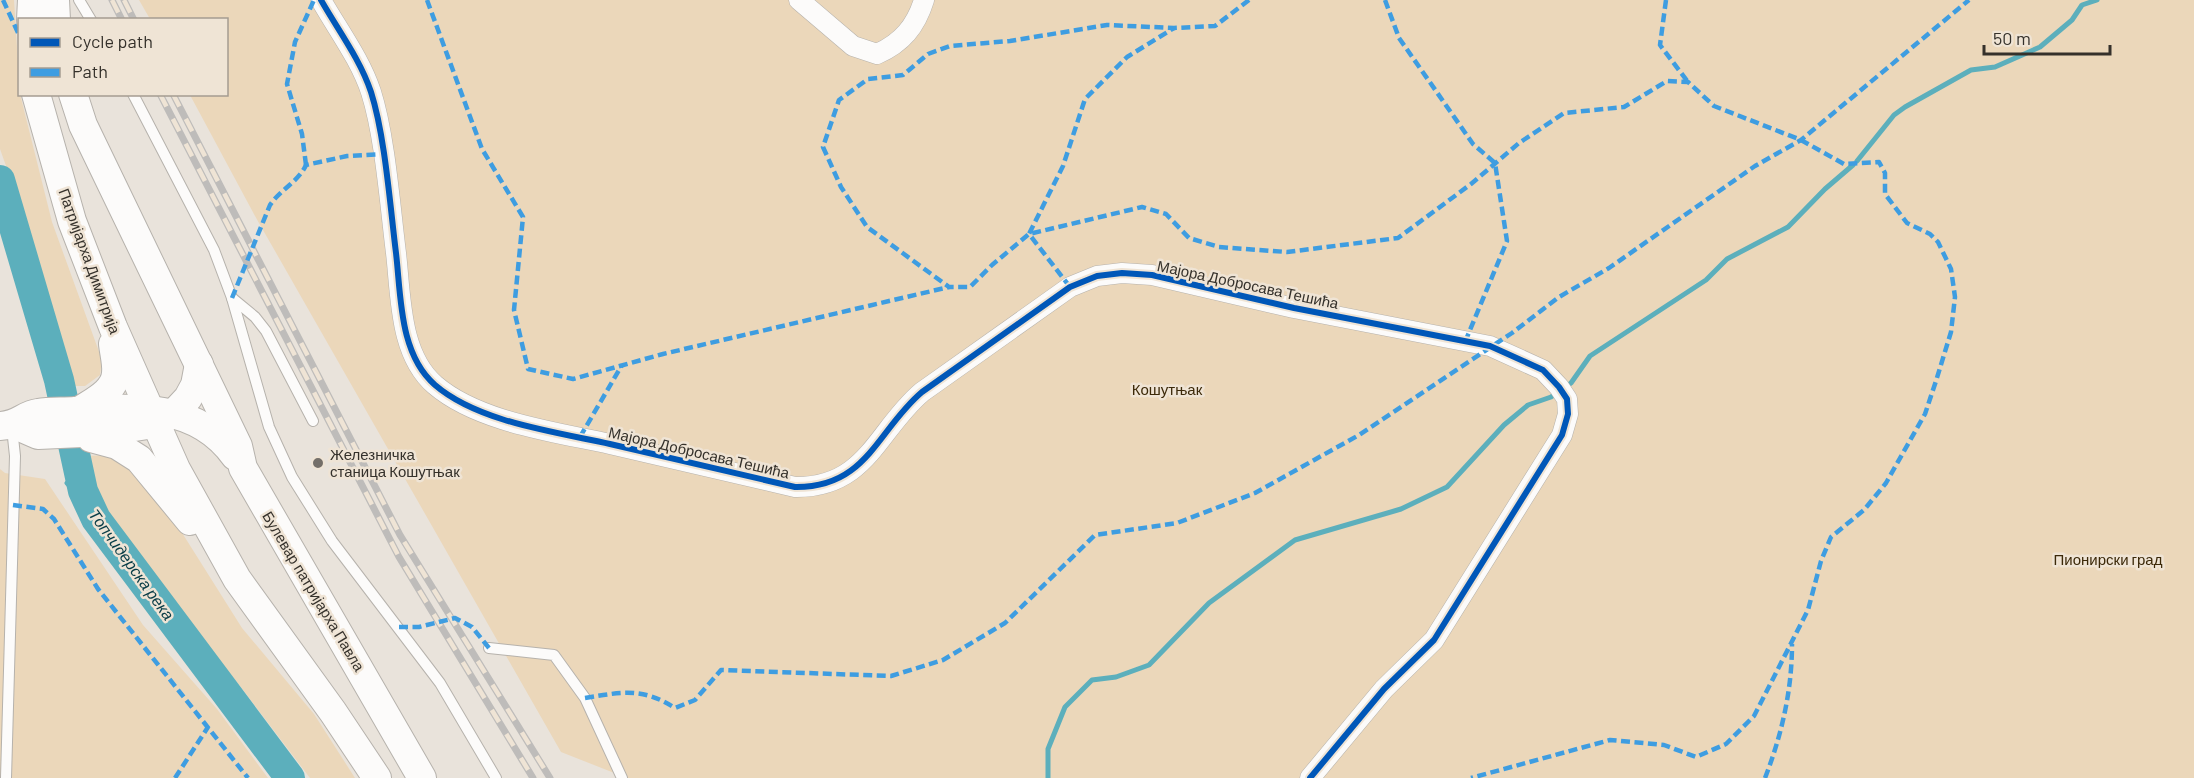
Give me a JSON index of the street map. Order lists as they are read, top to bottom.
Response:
{
  "streets": {
    "main road": ["Патријарха Димитрија", "Булевар патријарха Павла"],
    "street": ["Мајора Добросава Тешића"]
  },
  "water": ["Топчидерска река"],
  "parks": ["Кошутњак", "Пионирски град"],
  "places": ["Железничка станица Кошутњак"],
  "legend": ["Cycle path", "Path"],
  "scale_bar": "50 m"
}
